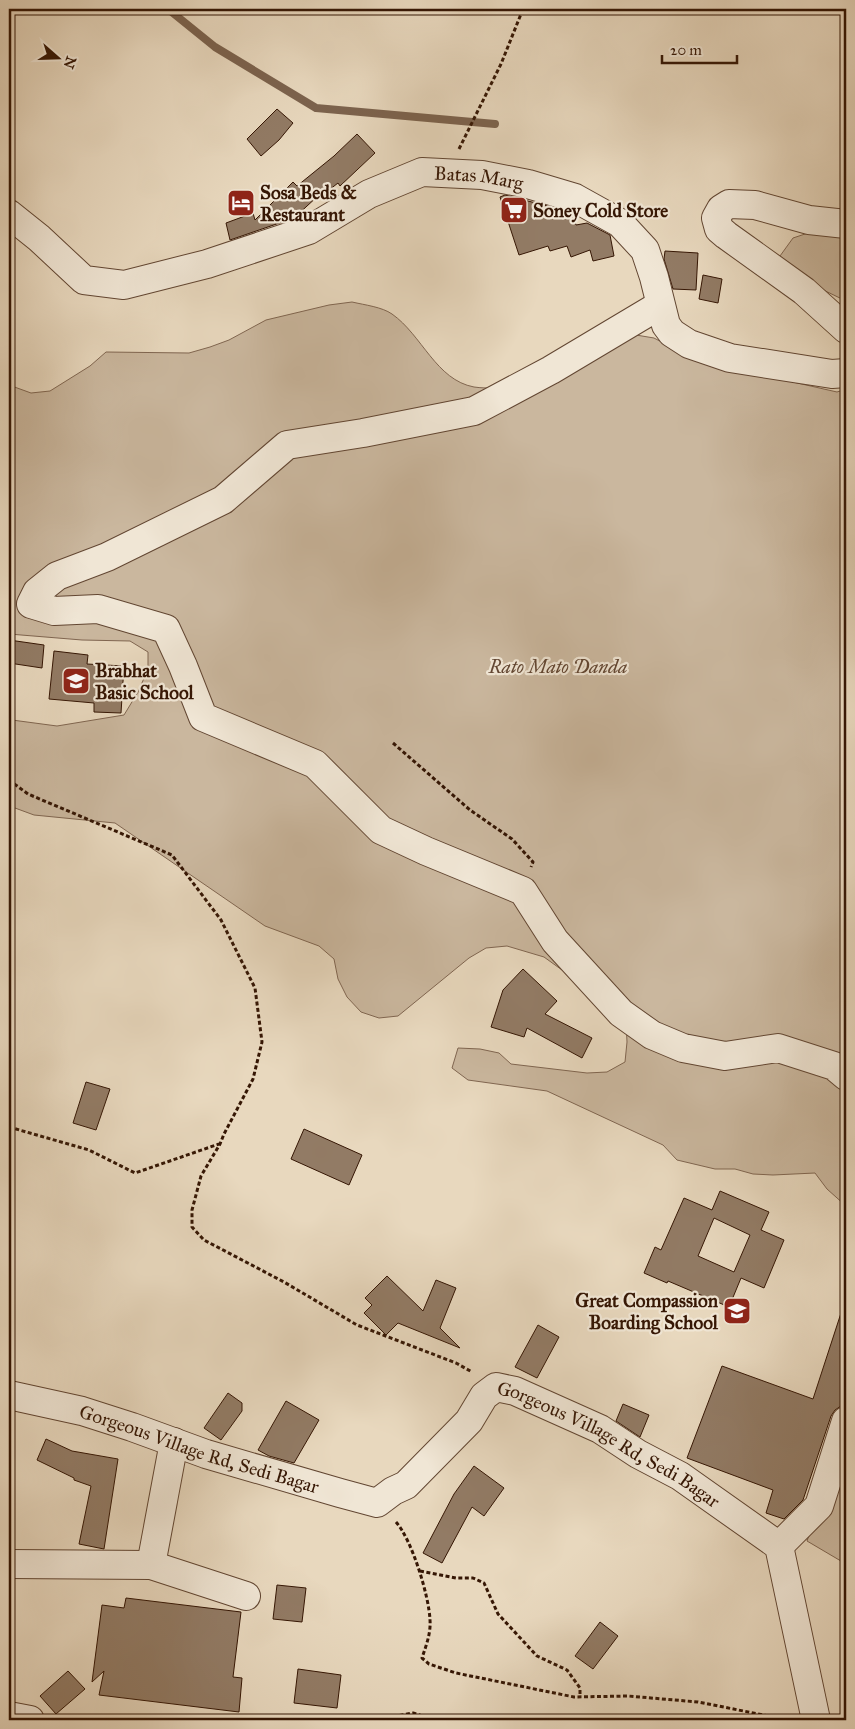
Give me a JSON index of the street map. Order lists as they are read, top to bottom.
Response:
{
  "streets": {
    "street": ["Batas Marg", "Gorgeous Village Rd, Sedi Bagar"]
  },
  "parks": ["Rato Mato Danda"],
  "places": {
    "hotel": ["Sosa Beds & Restaurant"],
    "supermarket": ["Soney Cold Store"],
    "school or university": ["Brabhat Basic School", "Great Compassion Boarding School"]
  },
  "scale_bar": "20 m",
  "north": "right"
}
